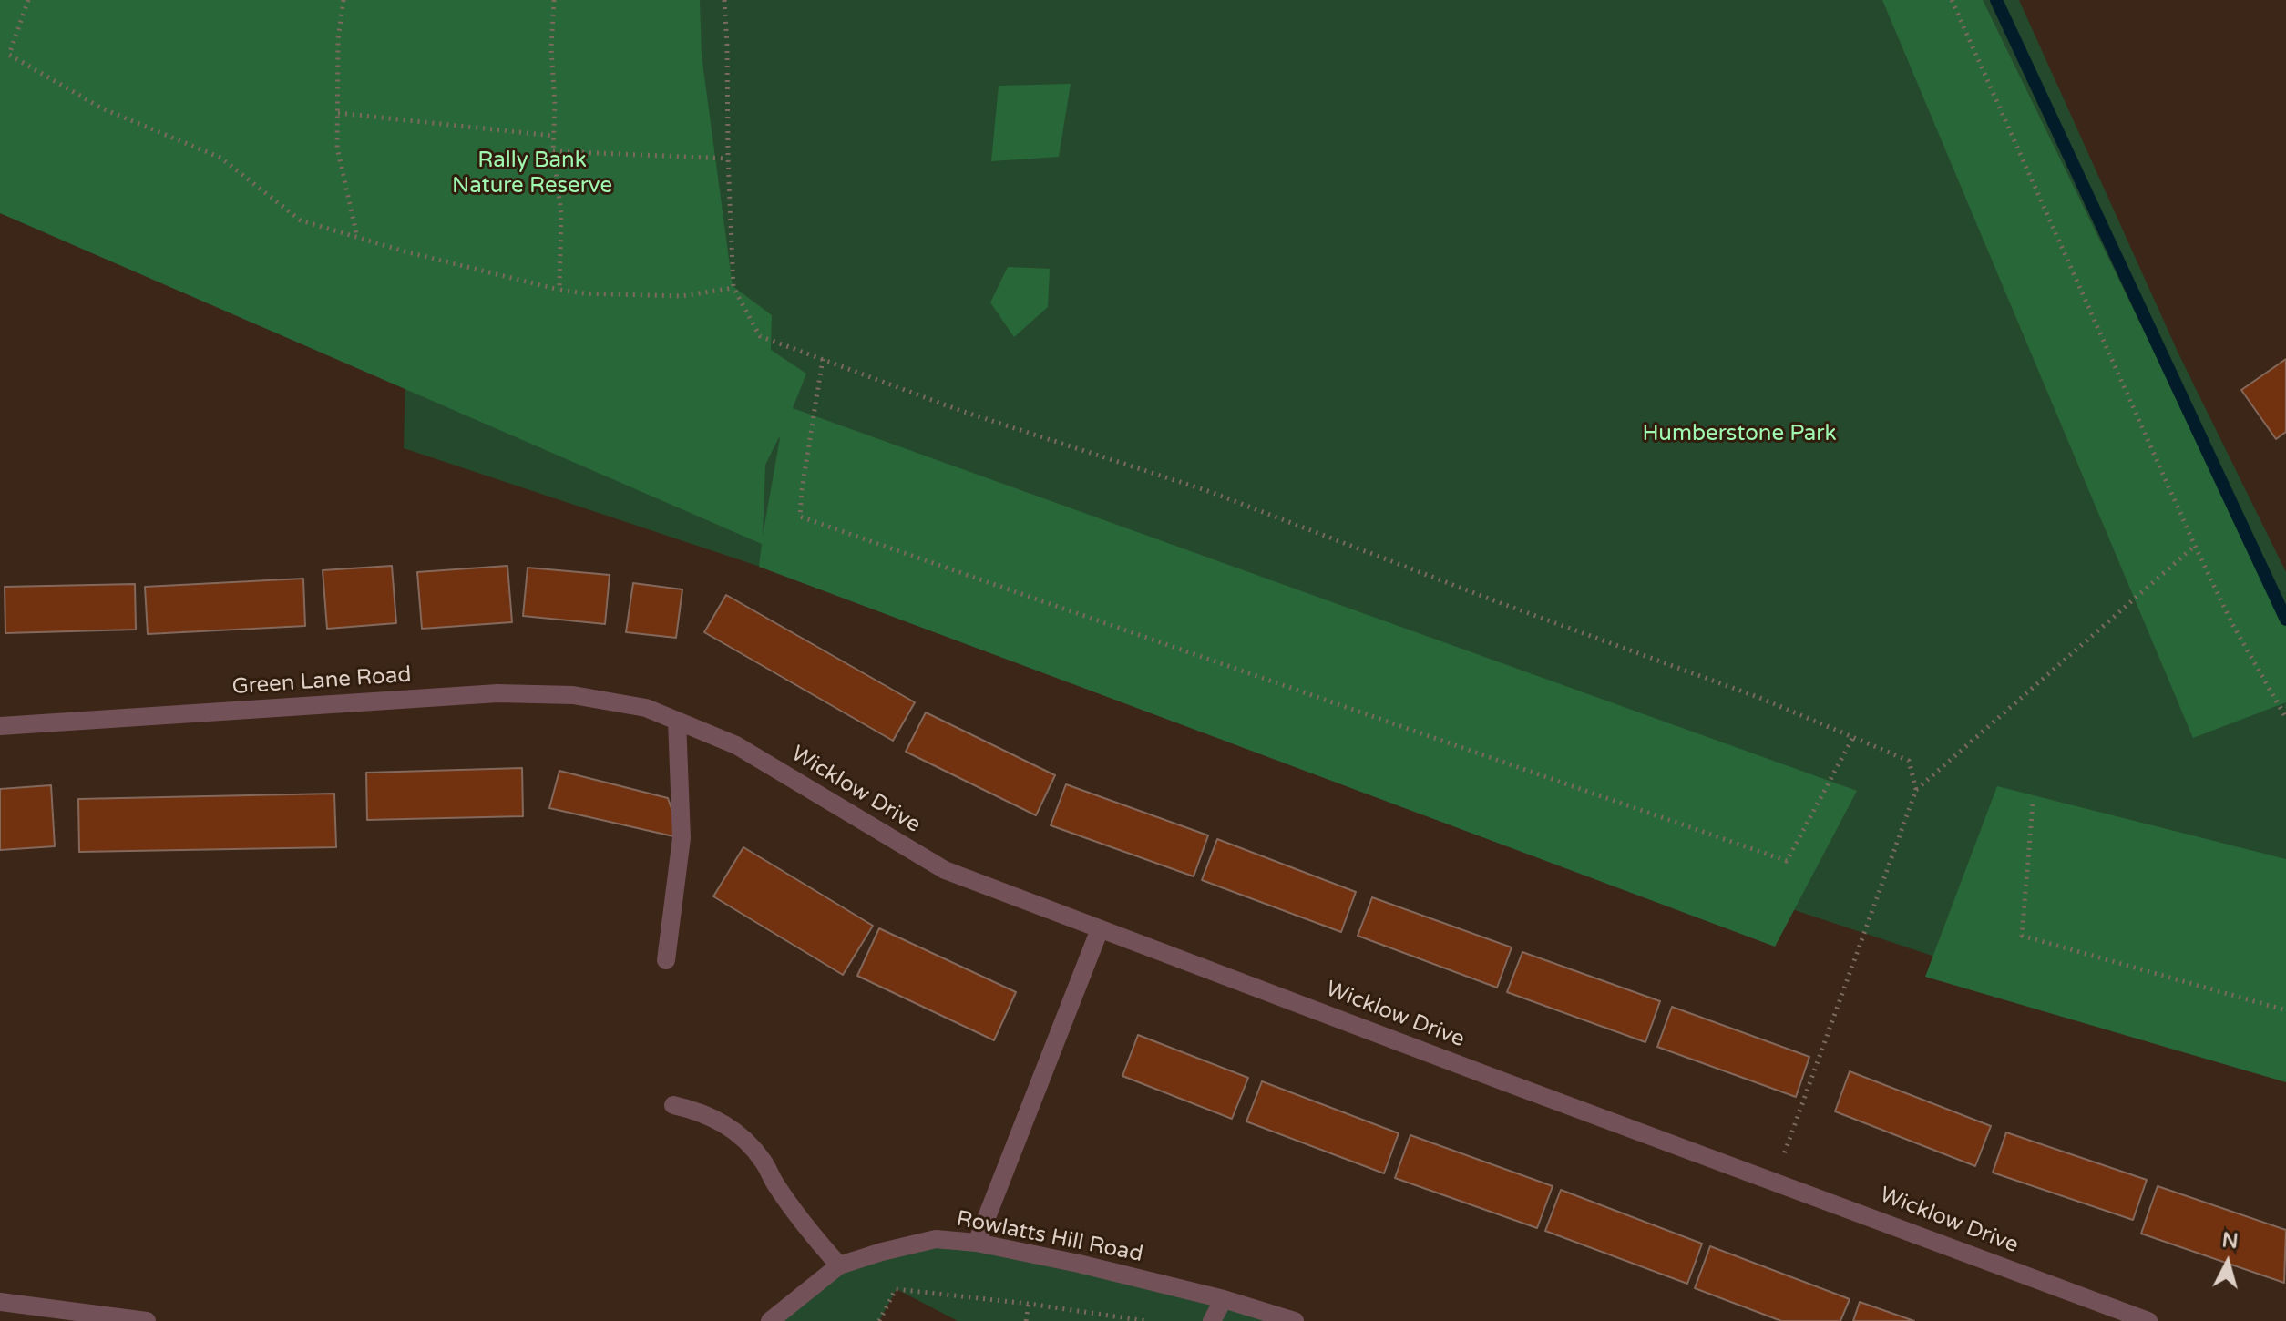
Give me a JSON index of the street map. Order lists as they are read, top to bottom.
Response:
{
  "streets": {
    "street": ["Green Lane Road", "Wicklow Drive", "Rowlatts Hill Road"]
  },
  "crossings": [
    ["Green Lane Road", "Wicklow Drive"]
  ],
  "parks": ["Rally Bank Nature Reserve", "Humberstone Park"],
  "north": "top"
}
